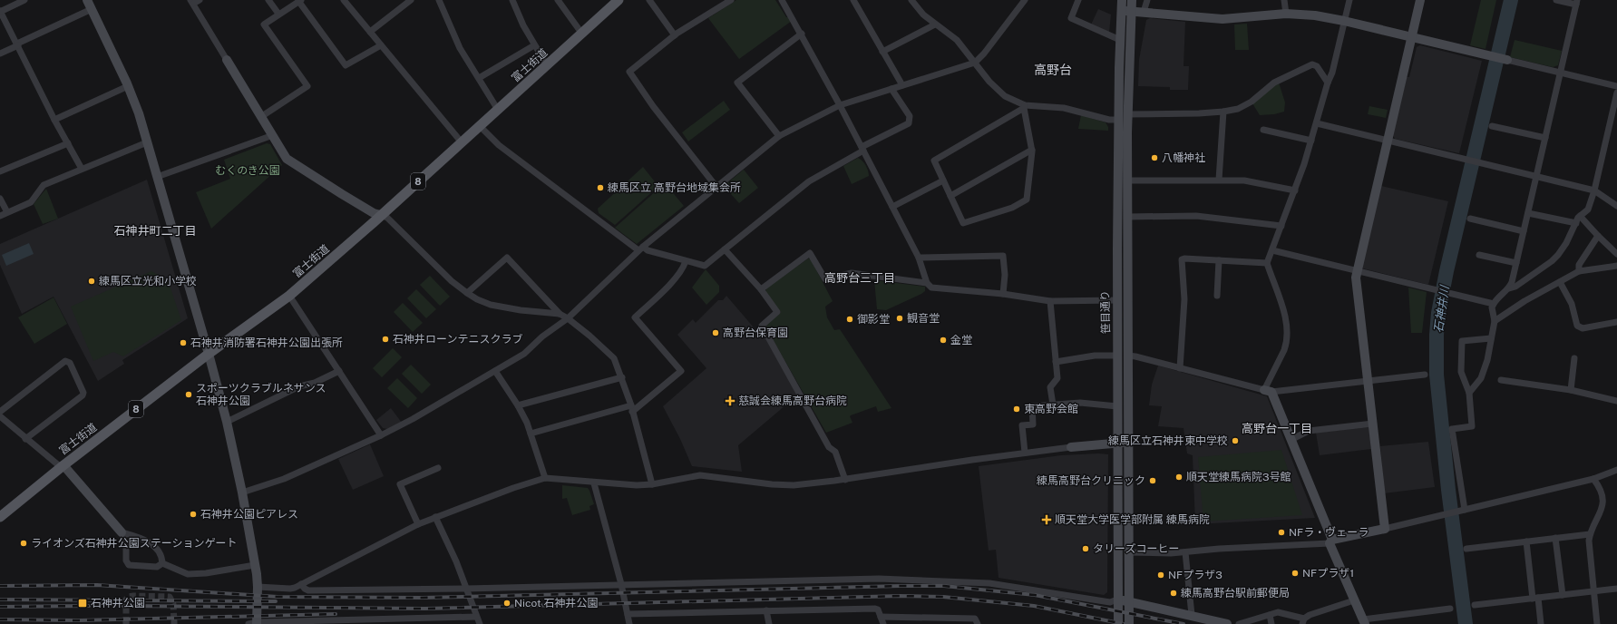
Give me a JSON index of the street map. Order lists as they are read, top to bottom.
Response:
{
  "streets": {
    "main road": ["富士街道", "8"],
    "street": ["笹目通り"]
  },
  "districts": [
    "高野台",
    "石神井町二丁目",
    "高野台三丁目",
    "高野台一丁目"
  ],
  "water": ["石神井川"],
  "parks": ["むくのき公園"],
  "places": {
    "other": [
      "八幡神社",
      "練馬区立 高野台地域集会所",
      "練馬区立光和小学校",
      "観音堂",
      "御影堂",
      "高野台保育園",
      "石神井ローンテニスクラブ",
      "金堂",
      "石神井消防署石神井公園出張所",
      "スポーツクラブルネサンス 石神井公園",
      "東高野会館",
      "練馬区立石神井東中学校",
      "順天堂練馬病院3号館",
      "練馬高野台クリニック",
      "石神井公園ピアレス",
      "NFラ・ヴェーラ",
      "ライオンズ石神井公園ステーションゲート",
      "タリーズコーヒー",
      "NFプラザ1",
      "NFプラザ3",
      "練馬高野台駅前郵便局",
      "Nicot 石神井公園"
    ],
    "health": ["慈誠会練馬高野台病院", "順天堂大学医学部附属 練馬病院"],
    "transit": ["石神井公園"]
  }
}
